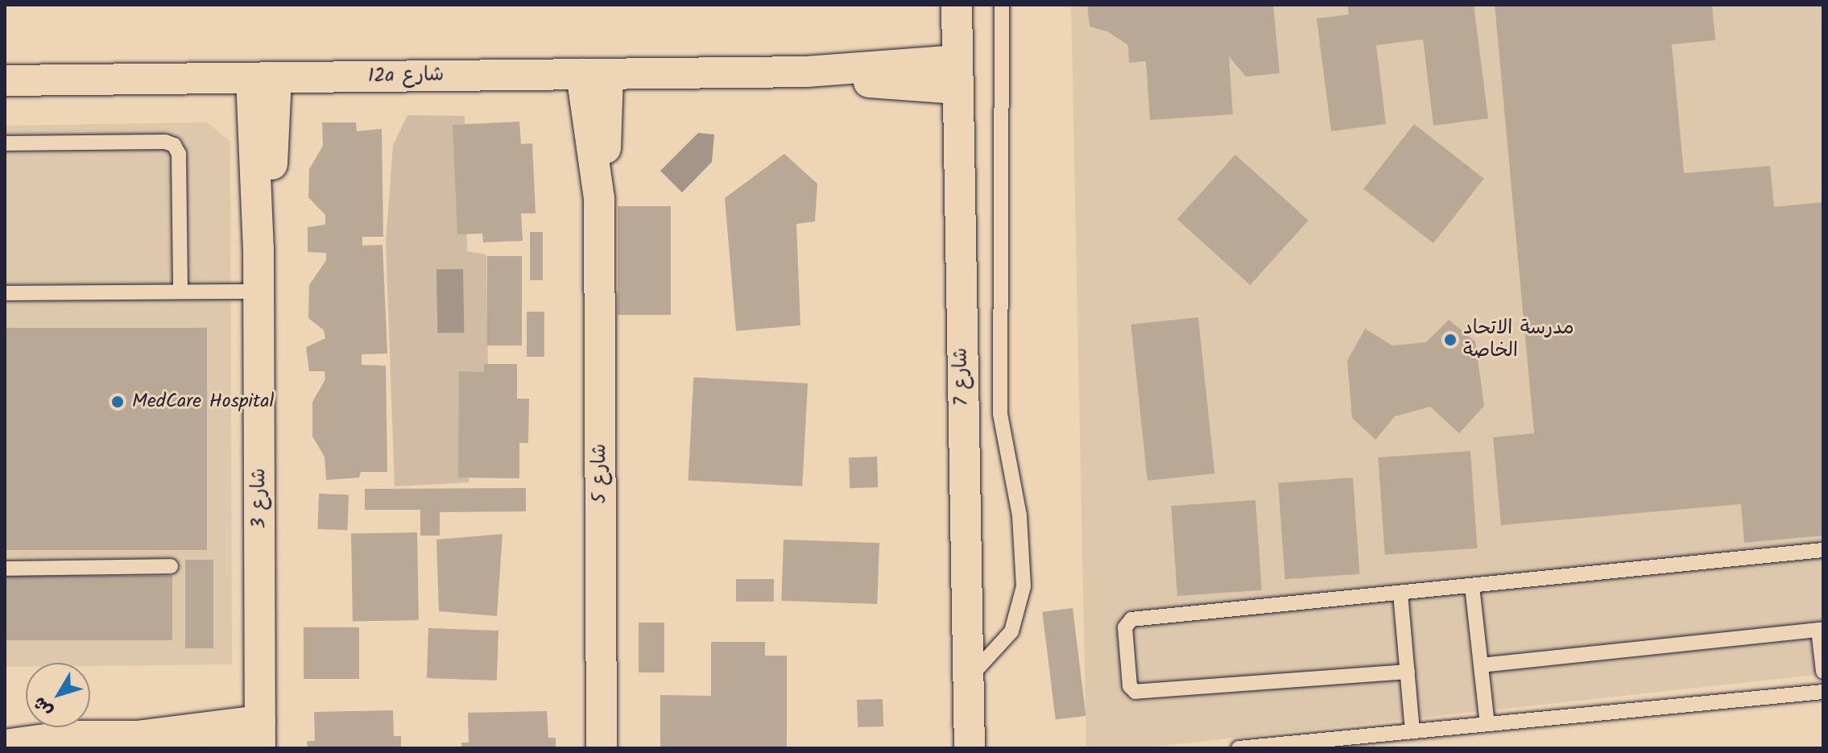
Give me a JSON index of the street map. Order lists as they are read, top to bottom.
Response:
{
  "streets": {
    "street": [
      "12a شارع",
      "شارع 7",
      "شارع 5",
      "شارع 3"
    ]
  },
  "crossings": [
    ["12a شارع", "شارع 7"],
    ["12a شارع", "شارع 5"],
    ["12a شارع", "شارع 3"]
  ],
  "places": ["مدرسة الاتحاد الخاصة", "MedCare Hospital"],
  "north": "bottom left"
}
